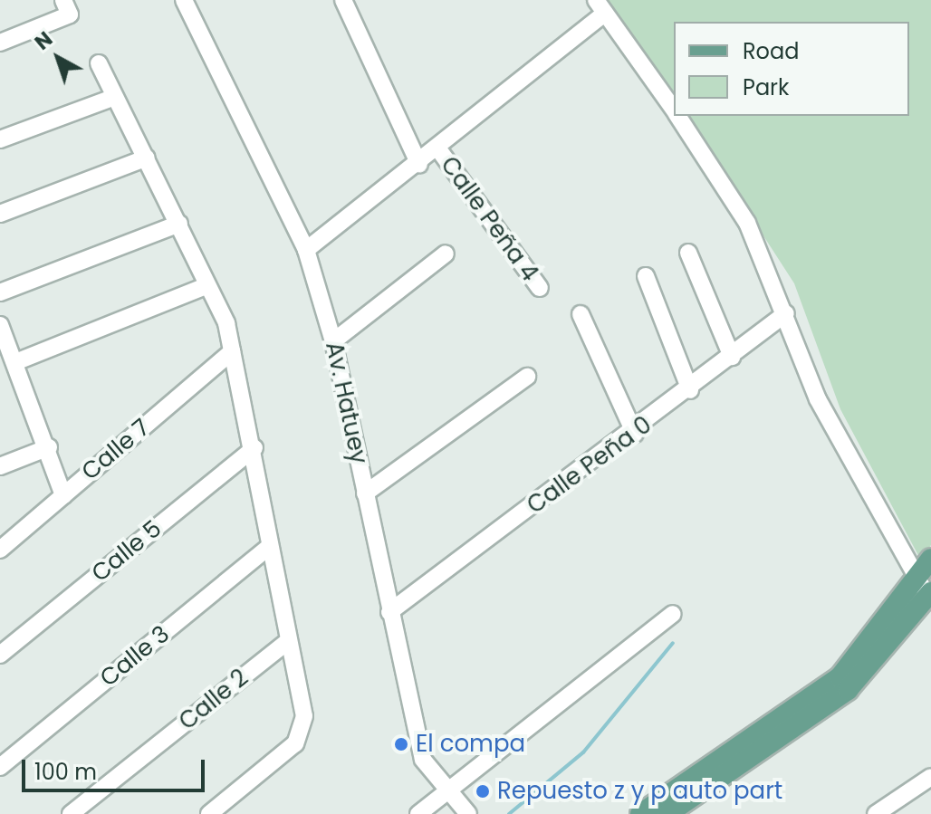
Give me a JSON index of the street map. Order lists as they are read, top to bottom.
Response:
{
  "streets": {
    "street": [
      "Calle Peña 4",
      "Av. Hatuey",
      "Calle 7",
      "Calle Peña 0",
      "Calle 5",
      "Calle 3",
      "Calle 2"
    ]
  },
  "crossings": [
    ["Av. Hatuey", "Calle Peña 0"]
  ],
  "places": ["El compa", "Repuesto z y p auto part"],
  "legend": ["Road", "Park"],
  "scale_bar": "100 m",
  "north": "top left"
}
